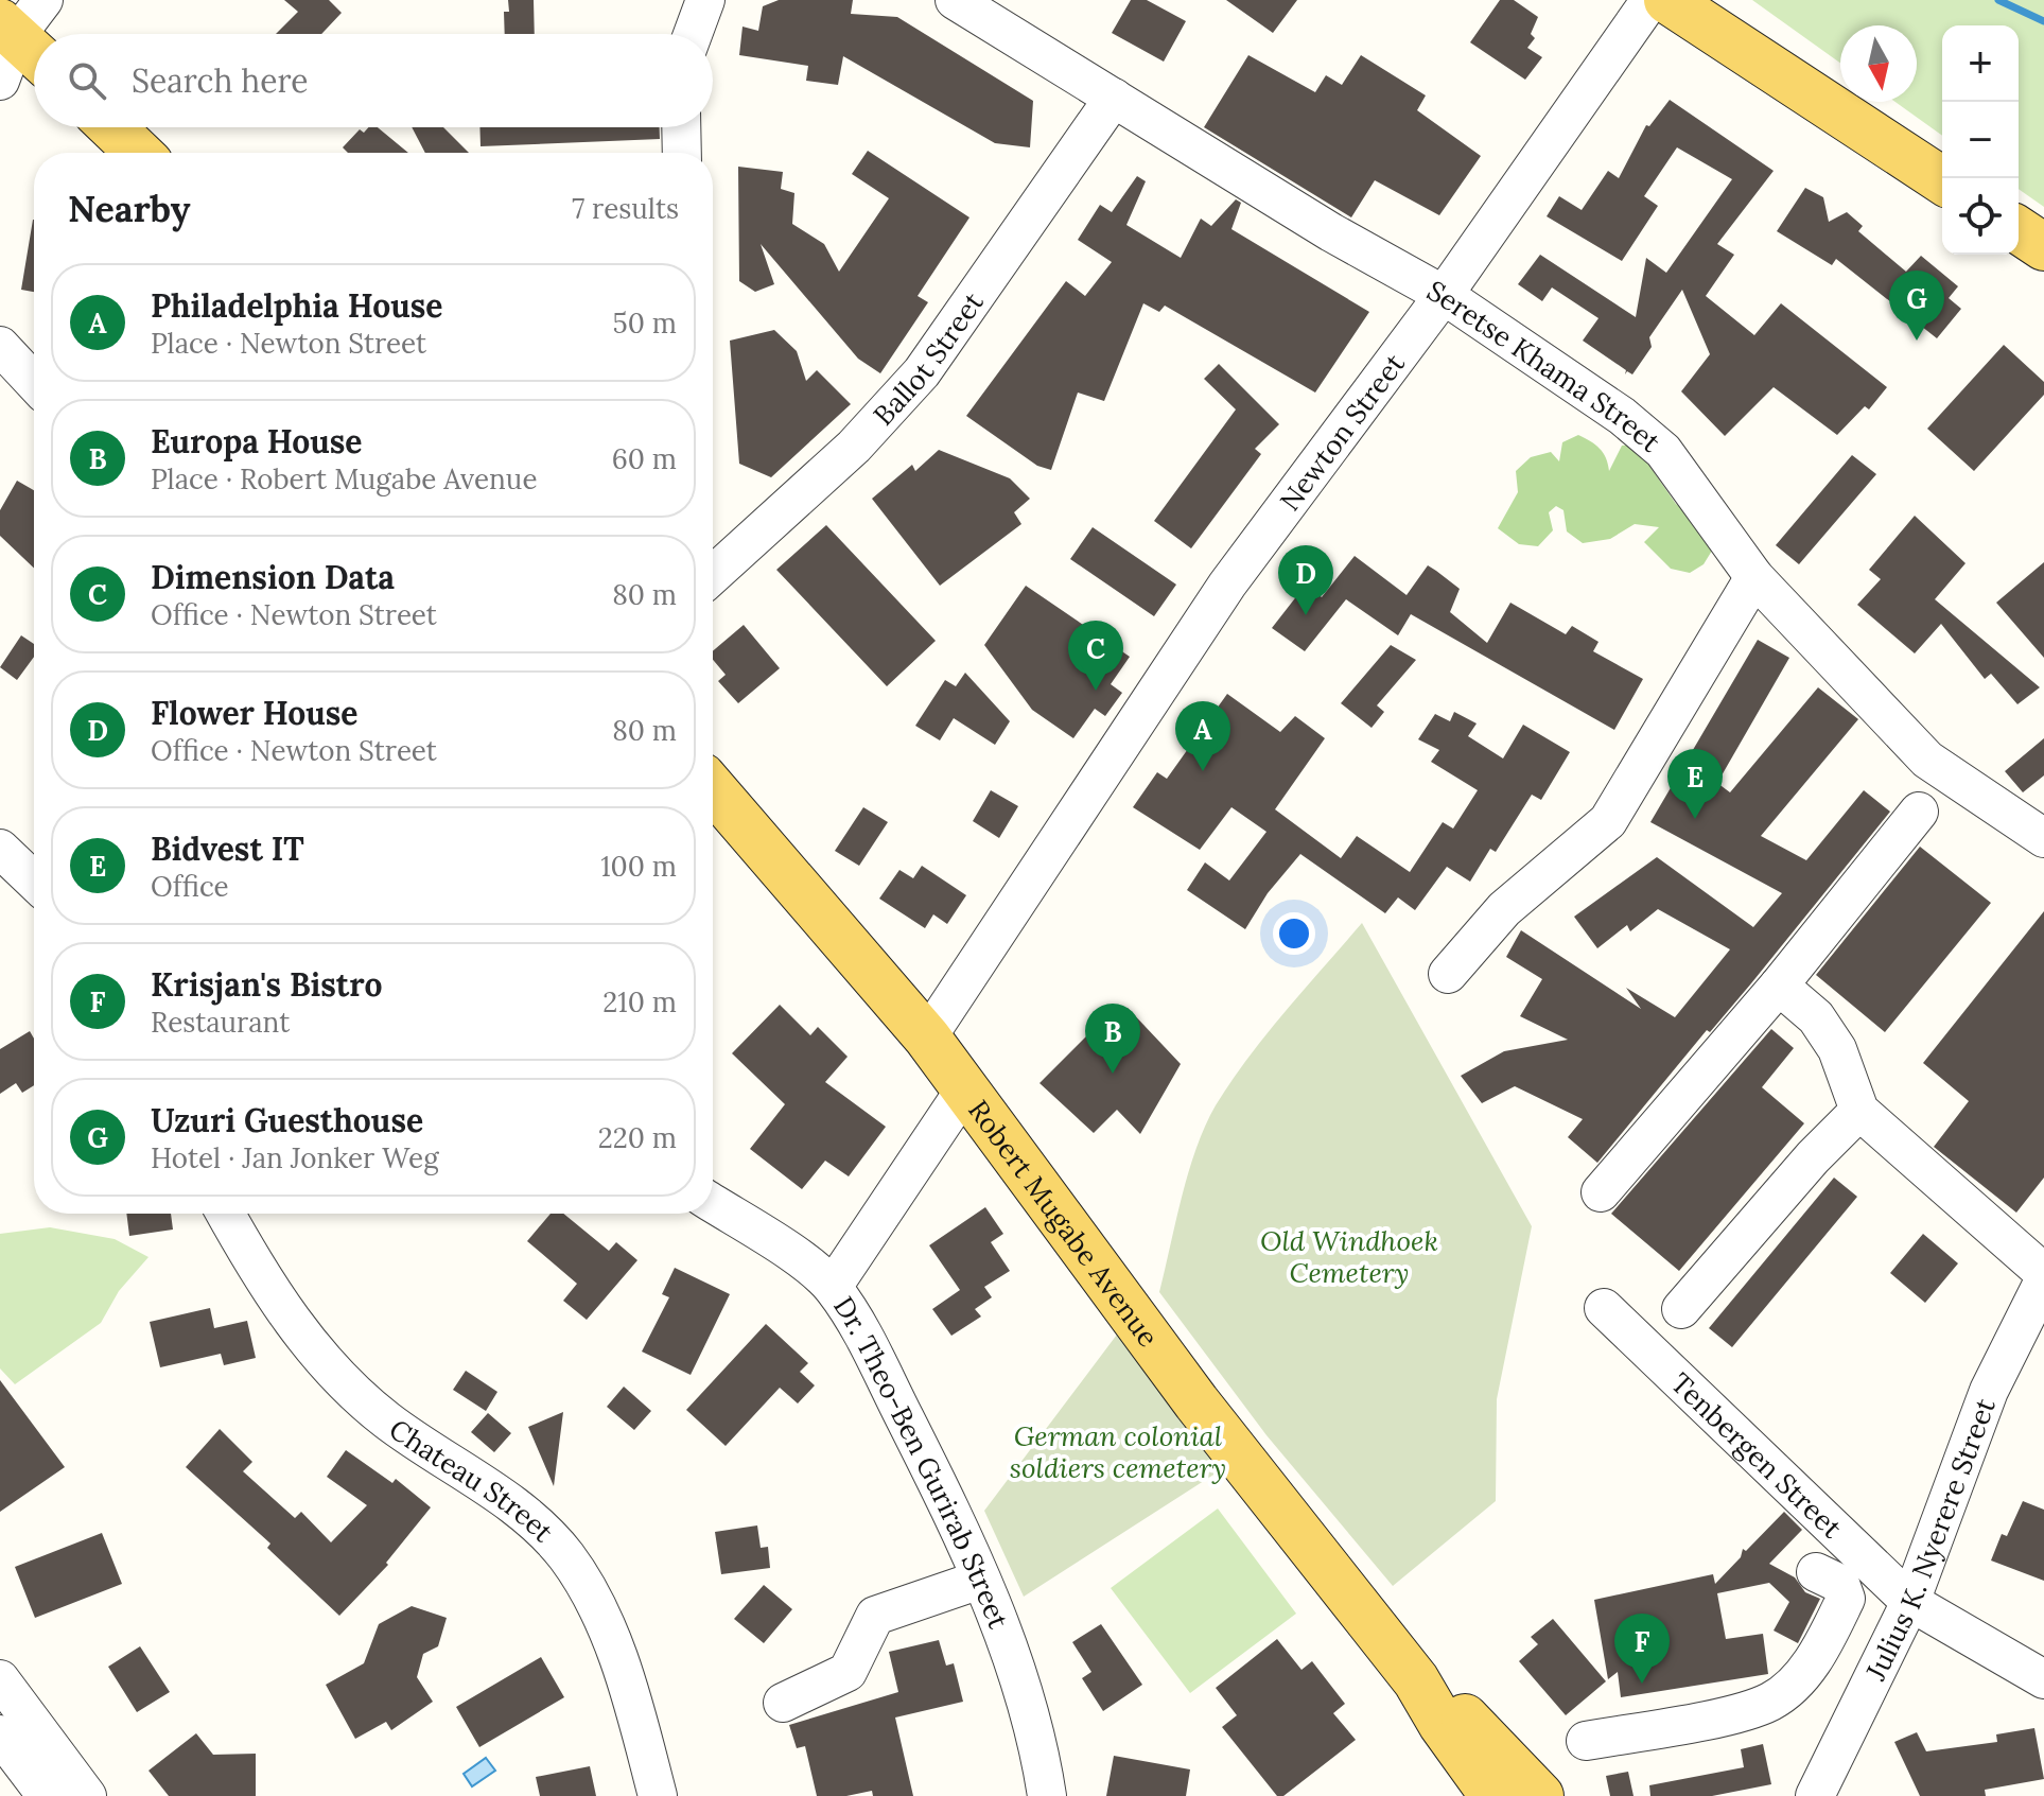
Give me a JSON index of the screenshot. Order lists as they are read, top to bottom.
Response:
{
  "streets": {
    "main road": ["Robert Mugabe Avenue"],
    "street": [
      "Ballot Street",
      "Seretse Khama Street",
      "Newton Street",
      "Tenbergen Street",
      "Dr. Theo-Ben Gurirab Street",
      "Chateau Street",
      "Julius K. Nyerere Street"
    ]
  },
  "crossings": [
    ["Ballot Street", "Seretse Khama Street"],
    ["Seretse Khama Street", "Newton Street"],
    ["Newton Street", "Robert Mugabe Avenue"],
    ["Tenbergen Street", "Julius K. Nyerere Street"]
  ],
  "parks": ["Old Windhoek Cemetery", "German colonial soldiers cemetery"],
  "north": "bottom",
  "page": {
    "map_buttons": ["+", "−"],
    "search": "Search here",
    "heading": ["Nearby", "7 results"],
    "list": [
      {
        "mark": "A",
        "name": "Philadelphia House",
        "note": "Place · Newton Street",
        "value": "50 m"
      },
      {
        "mark": "B",
        "name": "Europa House",
        "note": "Place · Robert Mugabe Avenue",
        "value": "60 m"
      },
      {
        "mark": "C",
        "name": "Dimension Data",
        "note": "Office · Newton Street",
        "value": "80 m"
      },
      {
        "mark": "D",
        "name": "Flower House",
        "note": "Office · Newton Street",
        "value": "80 m"
      },
      {
        "mark": "E",
        "name": "Bidvest IT",
        "note": "Office",
        "value": "100 m"
      },
      {
        "mark": "F",
        "name": "Krisjan's Bistro",
        "note": "Restaurant",
        "value": "210 m"
      },
      {
        "mark": "G",
        "name": "Uzuri Guesthouse",
        "note": "Hotel · Jan Jonker Weg",
        "value": "220 m"
      }
    ],
    "pins": [
      "G",
      "D",
      "C",
      "A",
      "E",
      "B",
      "F"
    ]
  }
}
